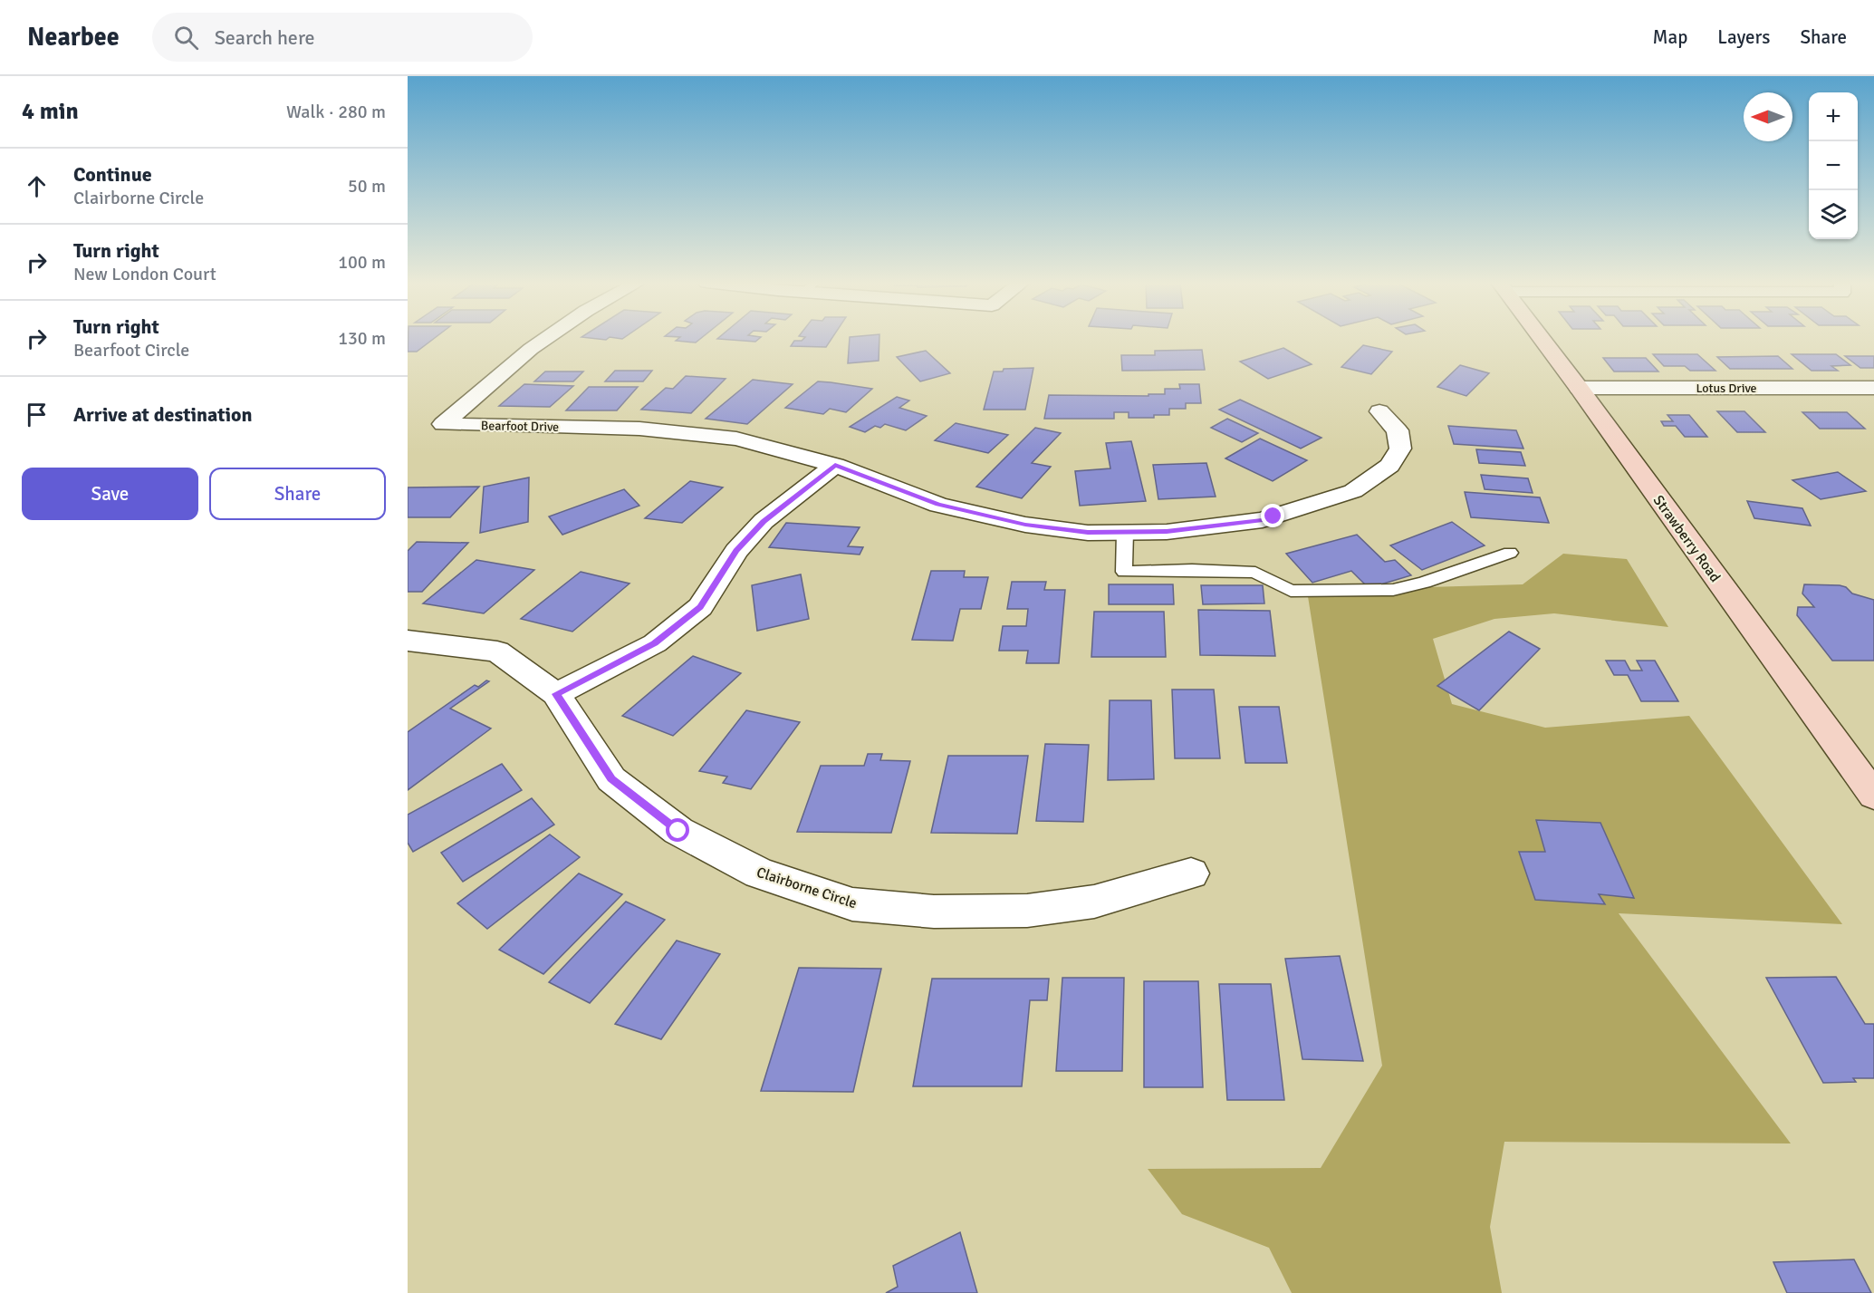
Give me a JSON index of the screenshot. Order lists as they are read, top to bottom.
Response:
{
  "streets": {
    "street": [
      "Lotus Drive",
      "Bearfoot Drive",
      "Strawberry Road",
      "Clairborne Circle"
    ]
  },
  "crossings": [
    ["Lotus Drive", "Strawberry Road"]
  ],
  "north": "left",
  "page": {
    "header": "Nearbee",
    "search": "Search here",
    "nav": ["Map", "Layers", "Share"],
    "heading": ["4 min", "Walk · 280 m"],
    "map_buttons": ["+", "−"],
    "list": [
      ["Continue", "Clairborne Circle", "50 m"],
      ["Turn right", "New London Court", "100 m"],
      ["Turn right", "Bearfoot Circle", "130 m"],
      "Arrive at destination"
    ],
    "buttons": ["Save", "Share"]
  }
}
